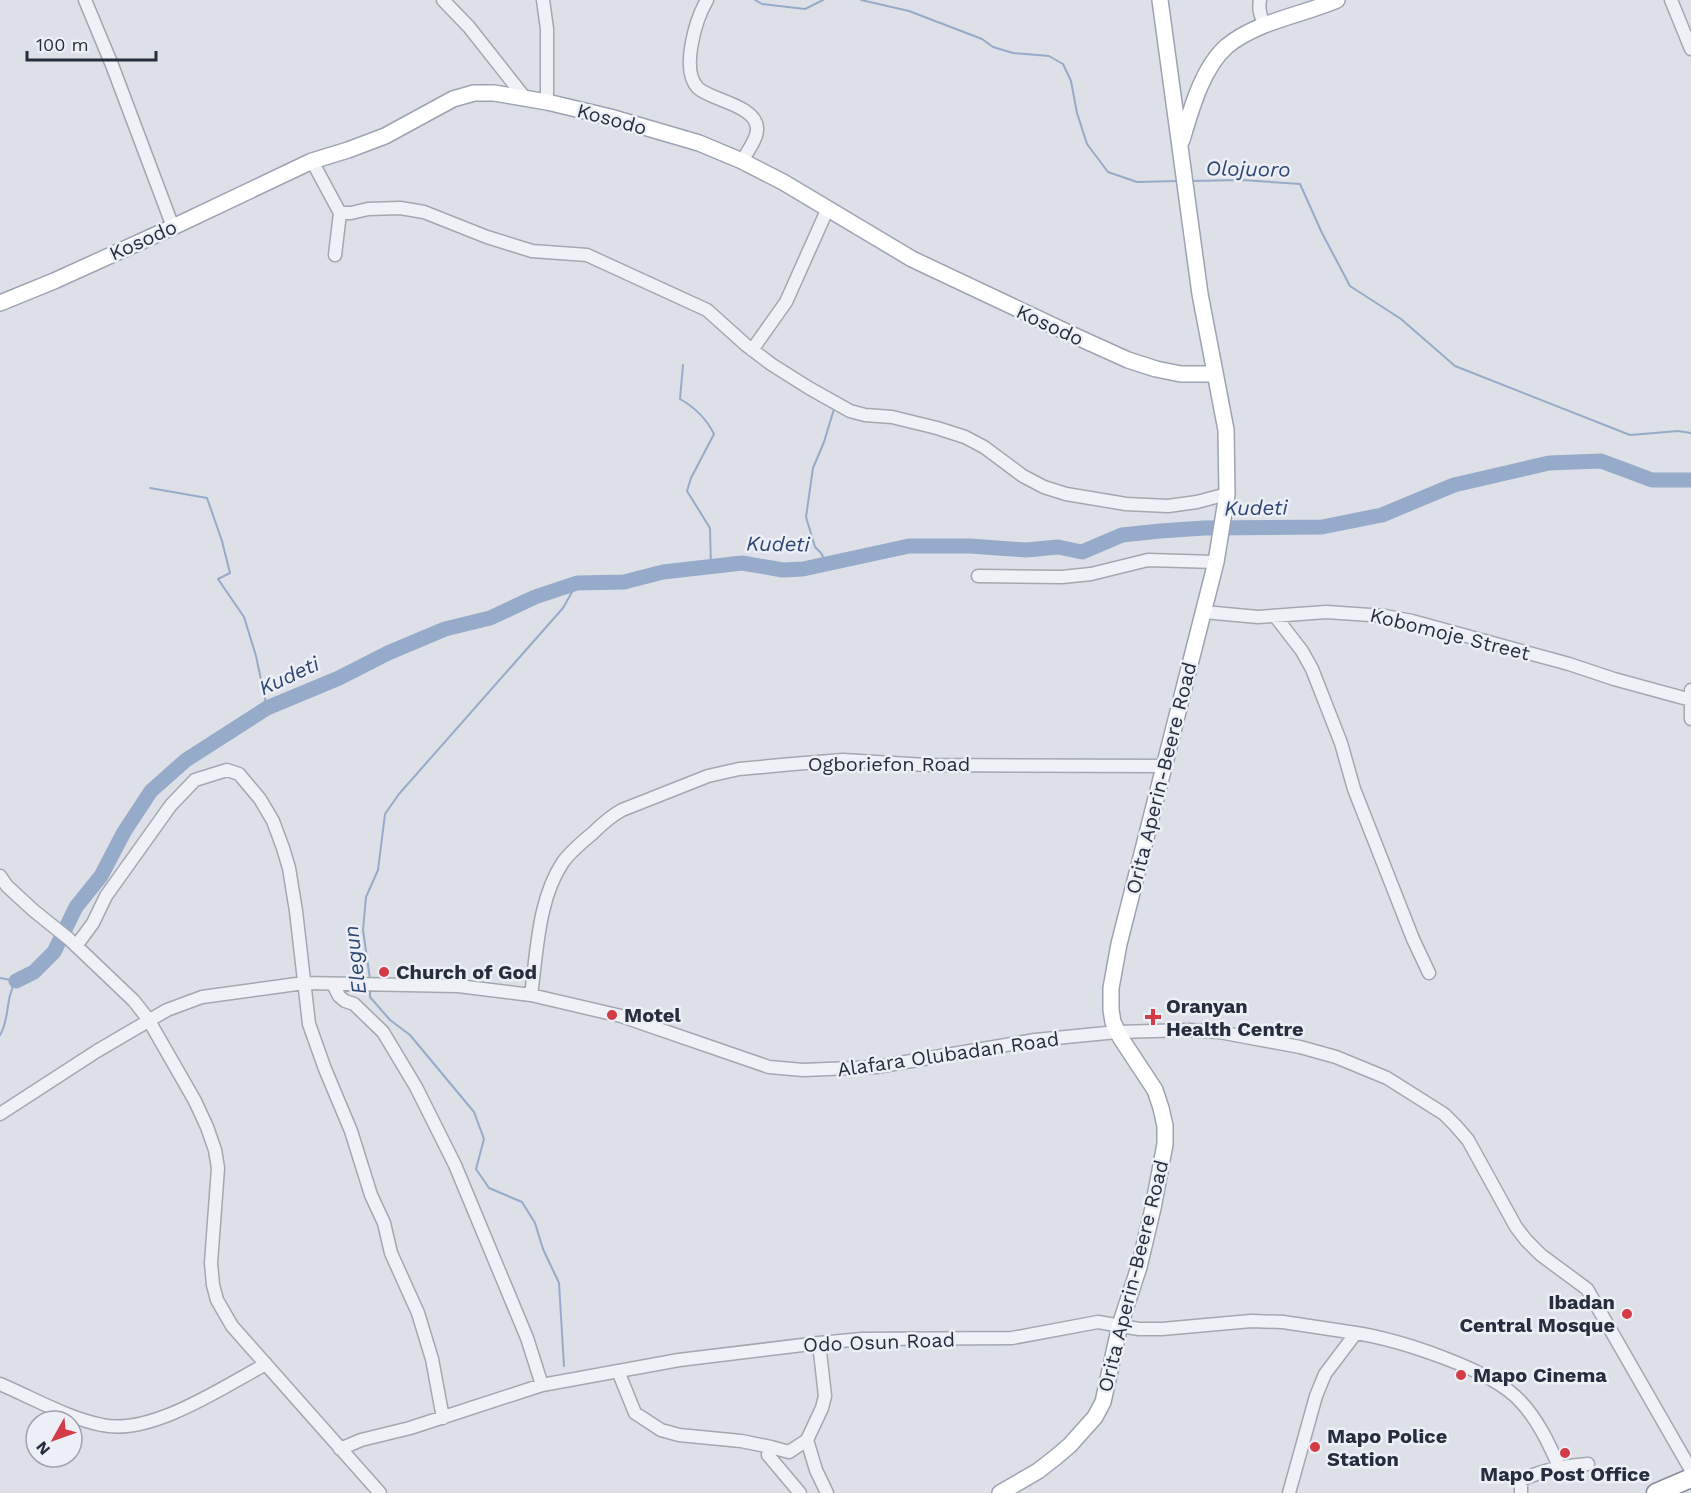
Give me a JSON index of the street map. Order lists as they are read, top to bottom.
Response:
{
  "streets": {
    "main road": ["Kosodo", "Orita Aperin-Beere Road"],
    "street": [
      "Kobomoje Street",
      "Ogboriefon Road",
      "Alafara Olubadan Road",
      "Odo Osun Road"
    ]
  },
  "crossings": [
    ["Kosodo", "Orita Aperin-Beere Road"],
    ["Kobomoje Street", "Orita Aperin-Beere Road"],
    ["Ogboriefon Road", "Orita Aperin-Beere Road"],
    ["Ogboriefon Road", "Alafara Olubadan Road"],
    ["Orita Aperin-Beere Road", "Alafara Olubadan Road"],
    ["Orita Aperin-Beere Road", "Odo Osun Road"]
  ],
  "water": ["Olojuoro", "Kudeti", "Elegun"],
  "places": {
    "other": [
      "Church of God",
      "Motel",
      "Ibadan Central Mosque",
      "Mapo Cinema",
      "Mapo Police Station",
      "Mapo Post Office"
    ],
    "health": ["Oranyan Health Centre"]
  },
  "scale_bar": "100 m",
  "north": "bottom left"
}
